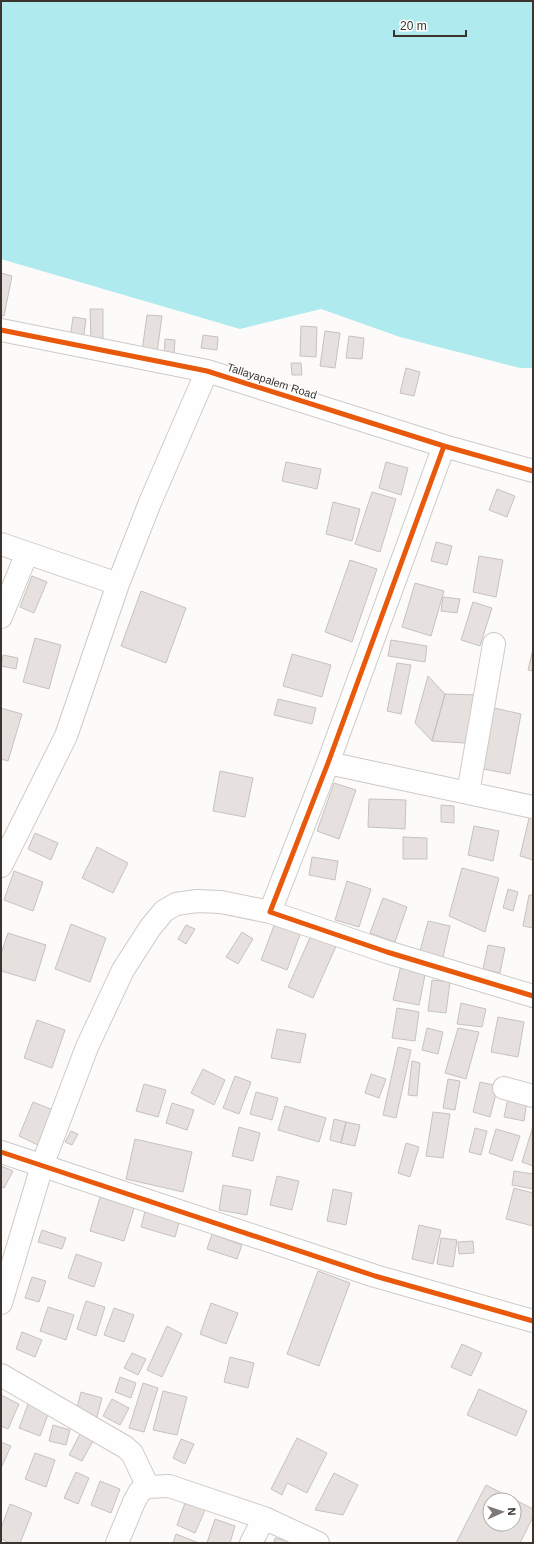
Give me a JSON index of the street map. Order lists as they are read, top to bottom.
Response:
{
  "streets": {
    "street": ["Tallayapalem Road"]
  },
  "scale_bar": "20 m",
  "north": "right"
}
